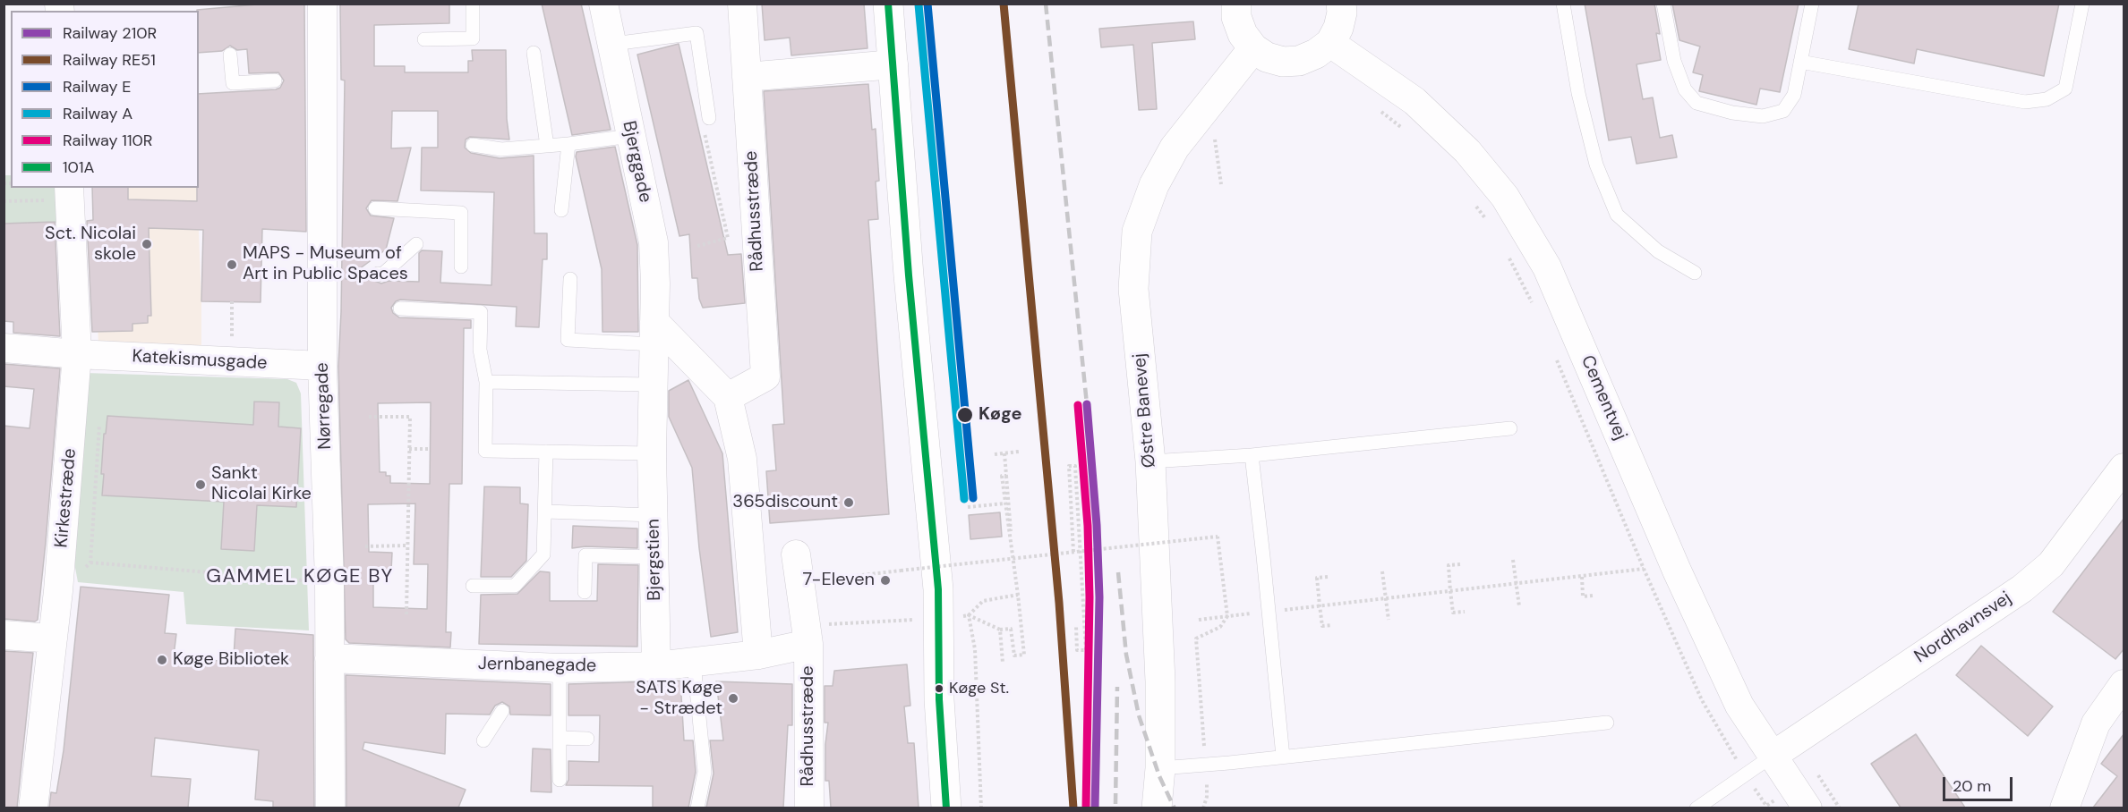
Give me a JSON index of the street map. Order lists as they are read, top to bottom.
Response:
{
  "streets": {
    "street": [
      "Bjerggade",
      "Rådhusstræde",
      "Katekismusgade",
      "Cementvej",
      "Nørregade",
      "Østre Banevej",
      "Kirkestræde",
      "Bjergstien",
      "Nordhavnsvej",
      "Jernbanegade"
    ]
  },
  "crossings": [
    ["Bjerggade", "Bjergstien"],
    ["Rådhusstræde", "Jernbanegade"],
    ["Katekismusgade", "Nørregade"],
    ["Katekismusgade", "Kirkestræde"],
    ["Cementvej", "Nordhavnsvej"],
    ["Nørregade", "Jernbanegade"],
    ["Bjergstien", "Jernbanegade"]
  ],
  "districts": ["GAMMEL KØGE BY"],
  "places": [
    "Sct. Nicolai skole",
    "MAPS - Museum of Art in Public Spaces",
    "Køge",
    "Sankt Nicolai Kirke",
    "365discount",
    "7-Eleven",
    "Køge Bibliotek",
    "Køge St.",
    "SATS Køge - Strædet"
  ],
  "lines": [
    "rail line RE51",
    "rail line E",
    "transit line 101A",
    "rail line A",
    "rail line 210R",
    "rail line 110R"
  ],
  "legend": [
    "Railway 210R",
    "Railway RE51",
    "Railway E",
    "Railway A",
    "Railway 110R",
    "101A"
  ],
  "scale_bar": "20 m"
}
